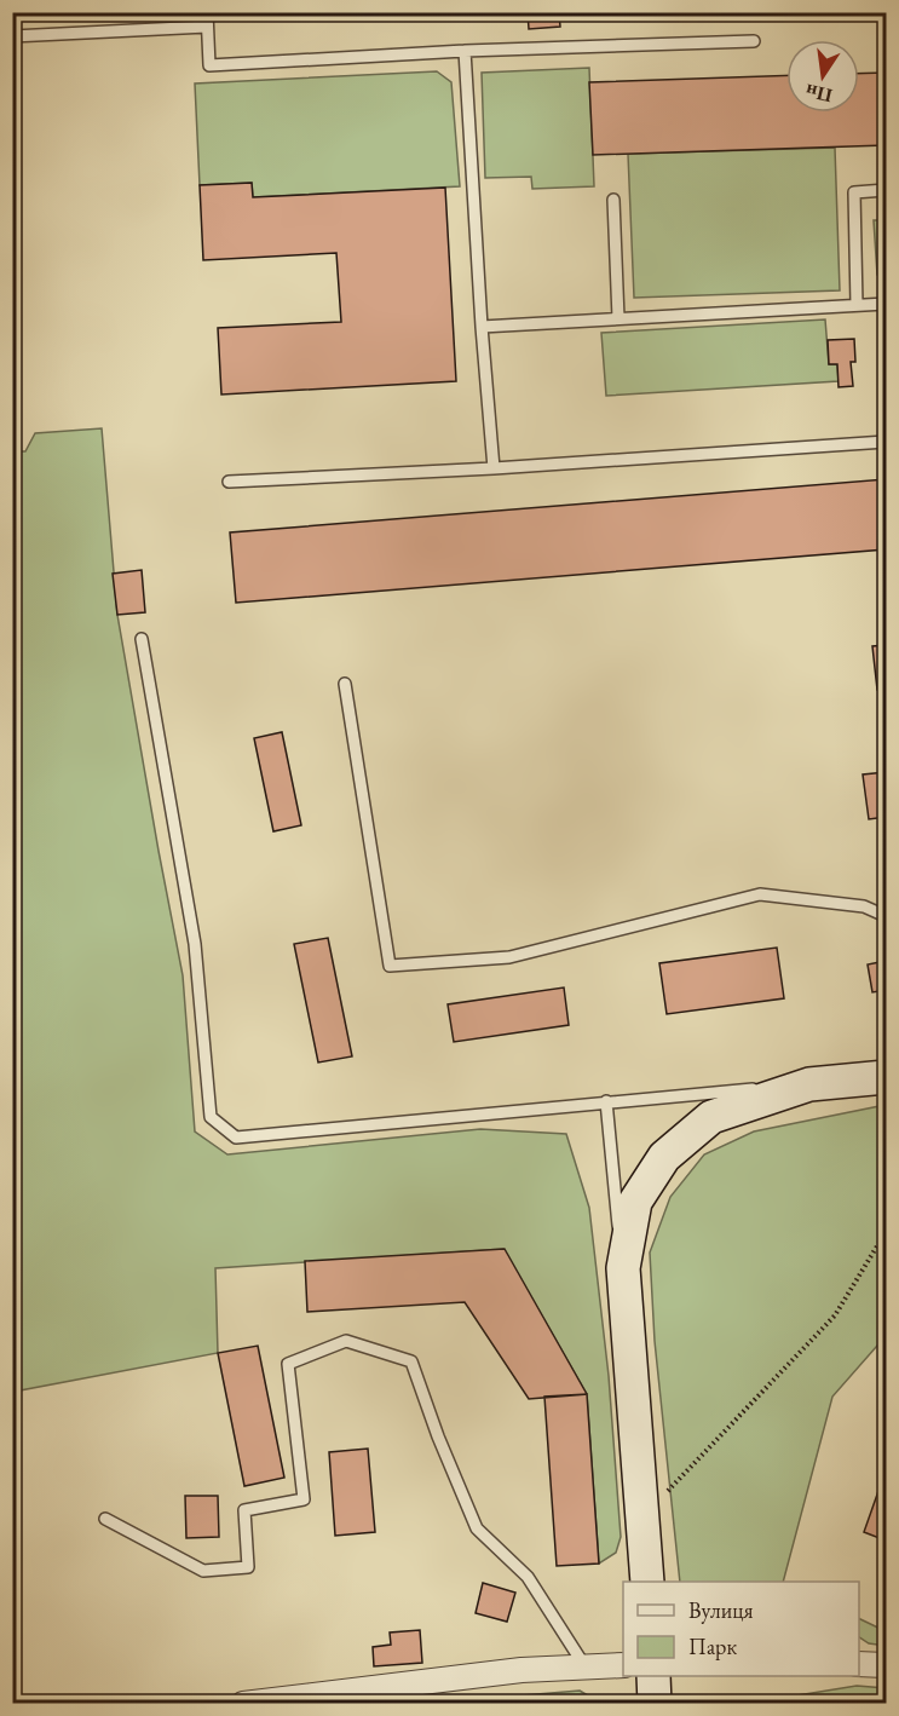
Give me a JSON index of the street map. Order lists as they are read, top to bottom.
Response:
{
  "legend": ["Вулиця", "Парк"],
  "north": "bottom"
}
